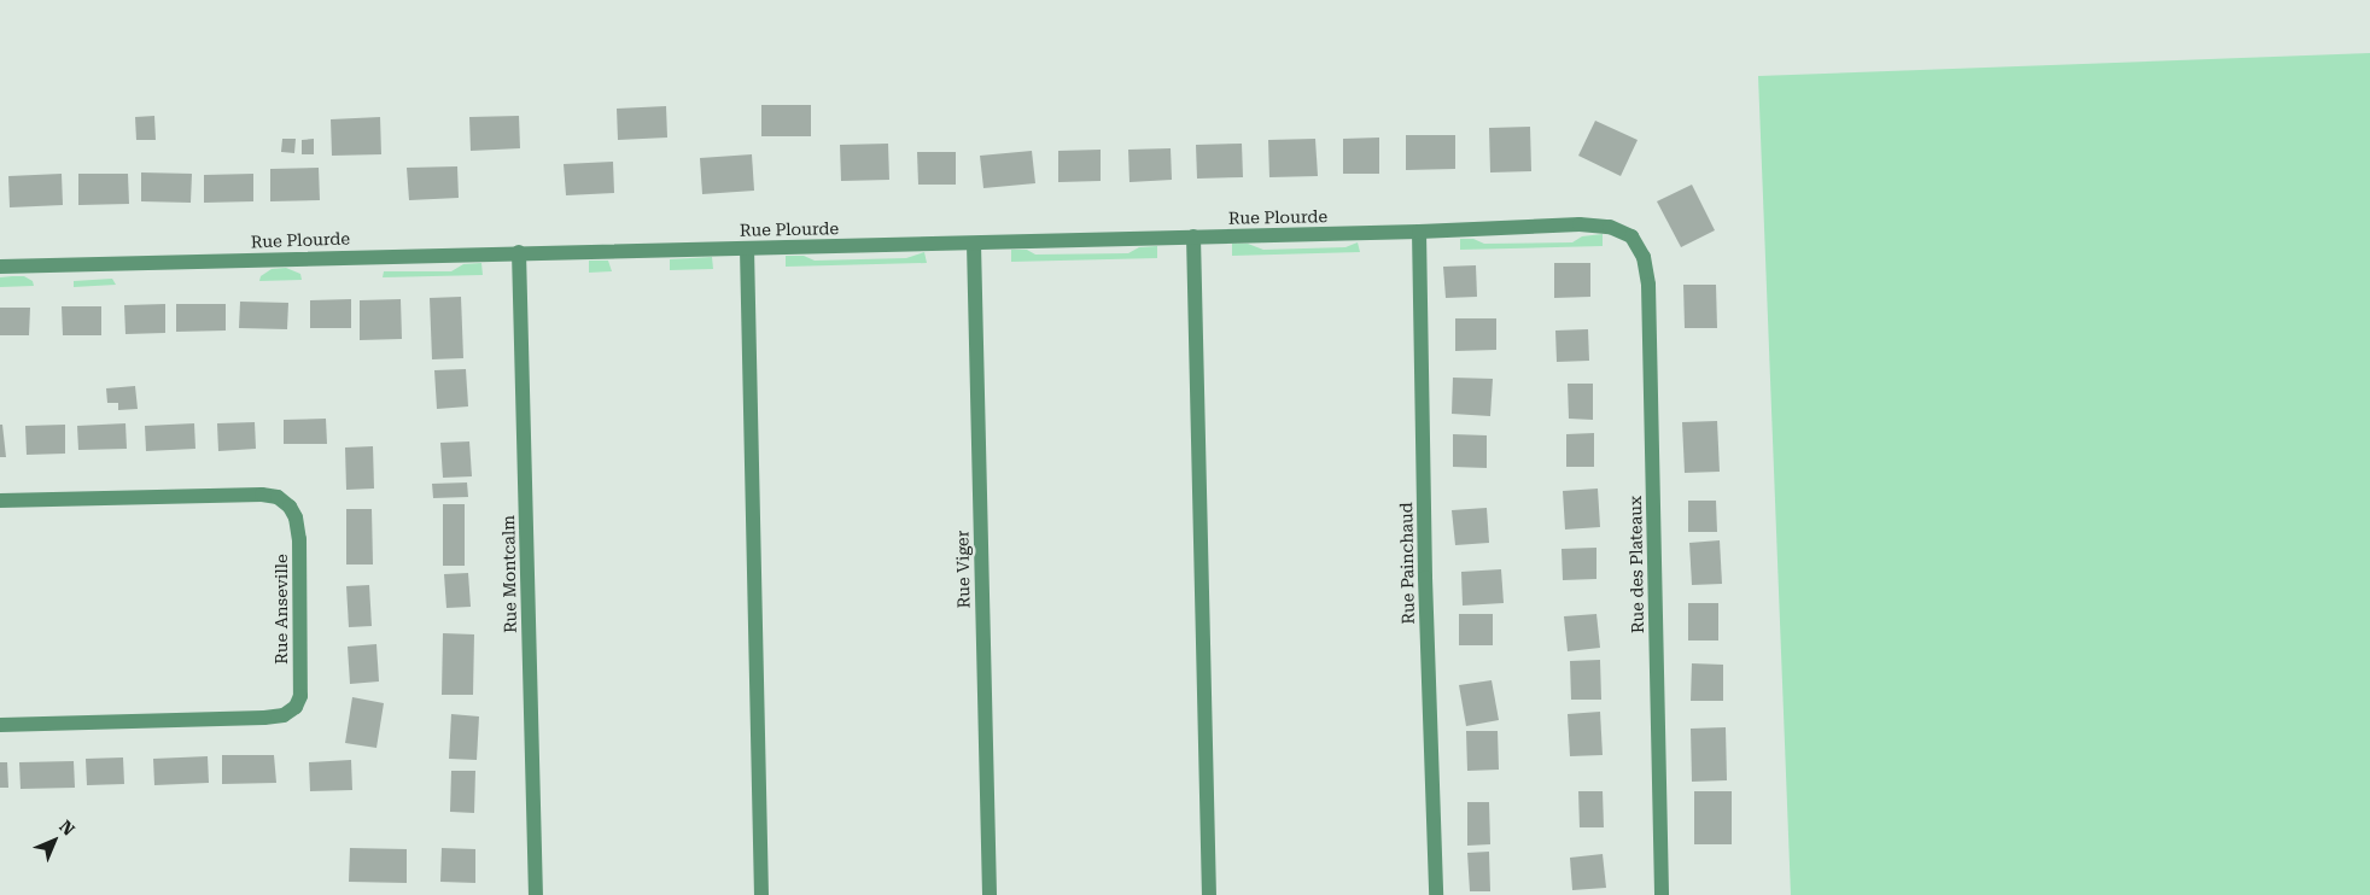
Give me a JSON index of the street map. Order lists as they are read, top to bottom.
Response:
{
  "streets": {
    "street": [
      "Rue Plourde",
      "Rue Painchaud",
      "Rue des Plateaux",
      "Rue Viger",
      "Rue Montcalm",
      "Rue Anseville"
    ]
  },
  "crossings": [
    ["Rue Plourde", "Rue Painchaud"],
    ["Rue Plourde", "Rue des Plateaux"],
    ["Rue Plourde", "Rue Viger"],
    ["Rue Plourde", "Rue Montcalm"]
  ],
  "north": "top right"
}
